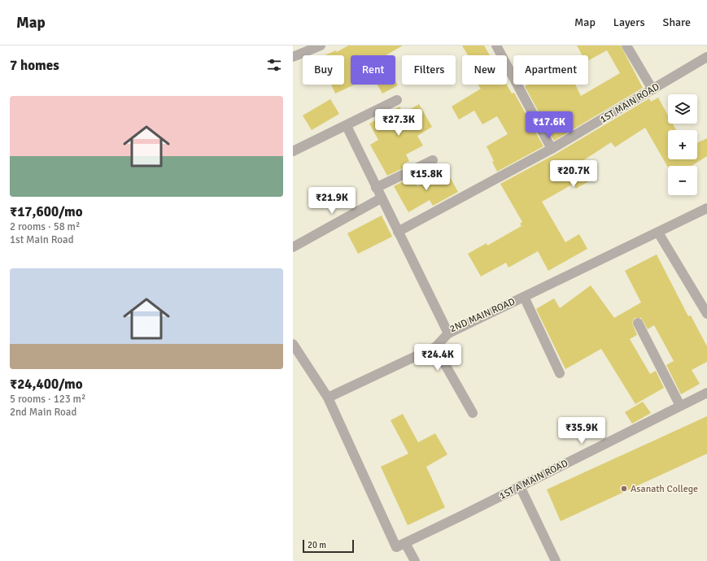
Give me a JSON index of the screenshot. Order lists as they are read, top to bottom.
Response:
{
  "streets": {
    "street": ["1ST MAIN ROAD", "2ND MAIN ROAD", "1ST A MAIN ROAD"]
  },
  "crossings": [
    ["1ST MAIN ROAD", "2ND MAIN ROAD"]
  ],
  "places": ["Asanath College"],
  "scale_bar": "20 m",
  "page": {
    "header": "Map",
    "nav": ["Map", "Layers", "Share"],
    "heading": "7 homes",
    "chip": [
      "Buy",
      "Rent",
      "Filters",
      "New",
      "Apartment"
    ],
    "list": [
      {
        "name": "₹17,600/mo",
        "note": "2 rooms · 58 m² · 1st Main Road"
      },
      {
        "name": "₹24,400/mo",
        "note": "5 rooms · 123 m² · 2nd Main Road"
      }
    ],
    "map_buttons": ["+", "−"],
    "price": [
      "₹27.3K",
      "₹17.6K",
      "₹20.7K",
      "₹15.8K",
      "₹21.9K",
      "₹24.4K",
      "₹35.9K"
    ],
    "scale": "20 m"
  }
}
